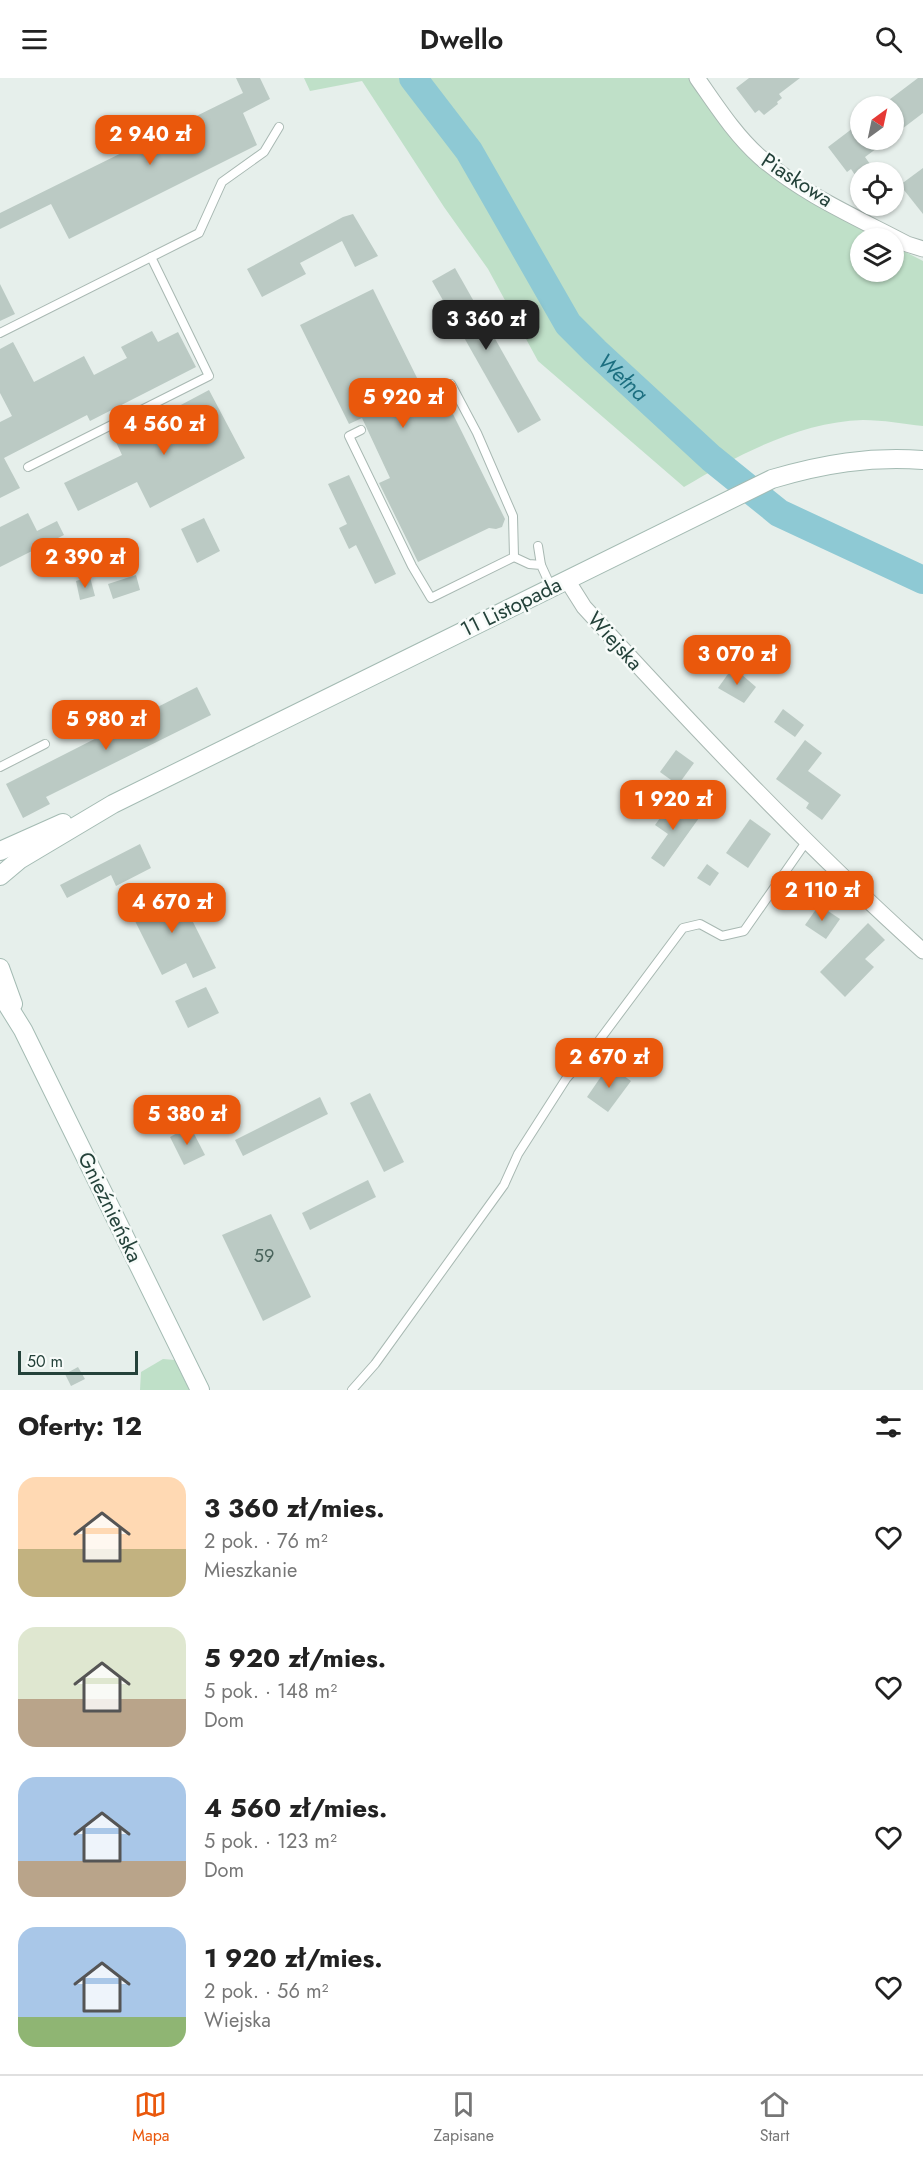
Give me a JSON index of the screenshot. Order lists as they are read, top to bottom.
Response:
{
  "streets": {
    "main road": ["11 Listopada", "Gnieźnieńska"],
    "street": ["Piaskowa", "Wiejska"]
  },
  "crossings": [
    ["11 Listopada", "Wiejska"]
  ],
  "water": ["Wełna"],
  "house_numbers": ["59"],
  "scale_bar": "50 m",
  "north": "top right",
  "page": {
    "header": "Dwello",
    "price": [
      "2 940 zł",
      "3 360 zł",
      "5 920 zł",
      "4 560 zł",
      "2 390 zł",
      "3 070 zł",
      "5 980 zł",
      "1 920 zł",
      "2 110 zł",
      "4 670 zł",
      "2 670 zł",
      "5 380 zł"
    ],
    "scale": "50 m",
    "heading": "Oferty: 12",
    "list": [
      {
        "name": "3 360 zł/mies.",
        "note": "2 pok. · 76 m² · Mieszkanie"
      },
      {
        "name": "5 920 zł/mies.",
        "note": "5 pok. · 148 m² · Dom"
      },
      {
        "name": "4 560 zł/mies.",
        "note": "5 pok. · 123 m² · Dom"
      },
      {
        "name": "1 920 zł/mies.",
        "note": "2 pok. · 56 m² · Wiejska"
      }
    ],
    "tabs": ["Mapa", "Zapisane", "Start"]
  }
}
